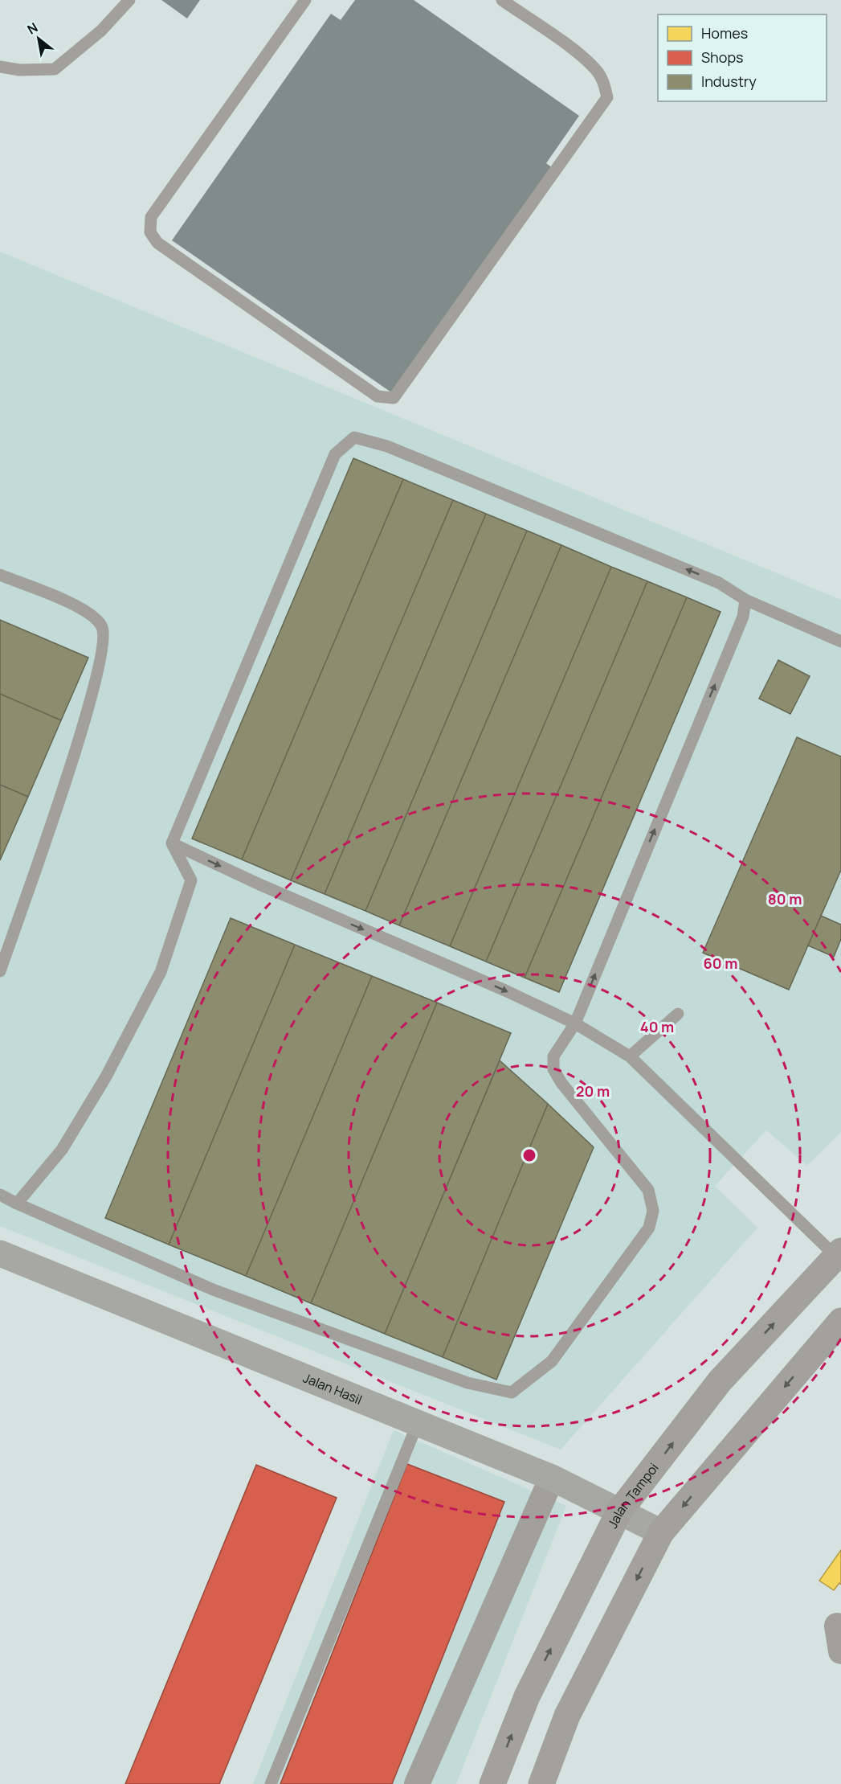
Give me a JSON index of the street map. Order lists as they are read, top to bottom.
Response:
{
  "streets": {
    "main road": ["Jalan Tampoi"],
    "street": ["Jalan Hasil"]
  },
  "crossings": [
    ["Jalan Hasil", "Jalan Tampoi"]
  ],
  "legend": ["Homes", "Shops", "Industry"],
  "north": "top left",
  "rings": [
    "80 m",
    "60 m",
    "40 m",
    "20 m"
  ]
}
